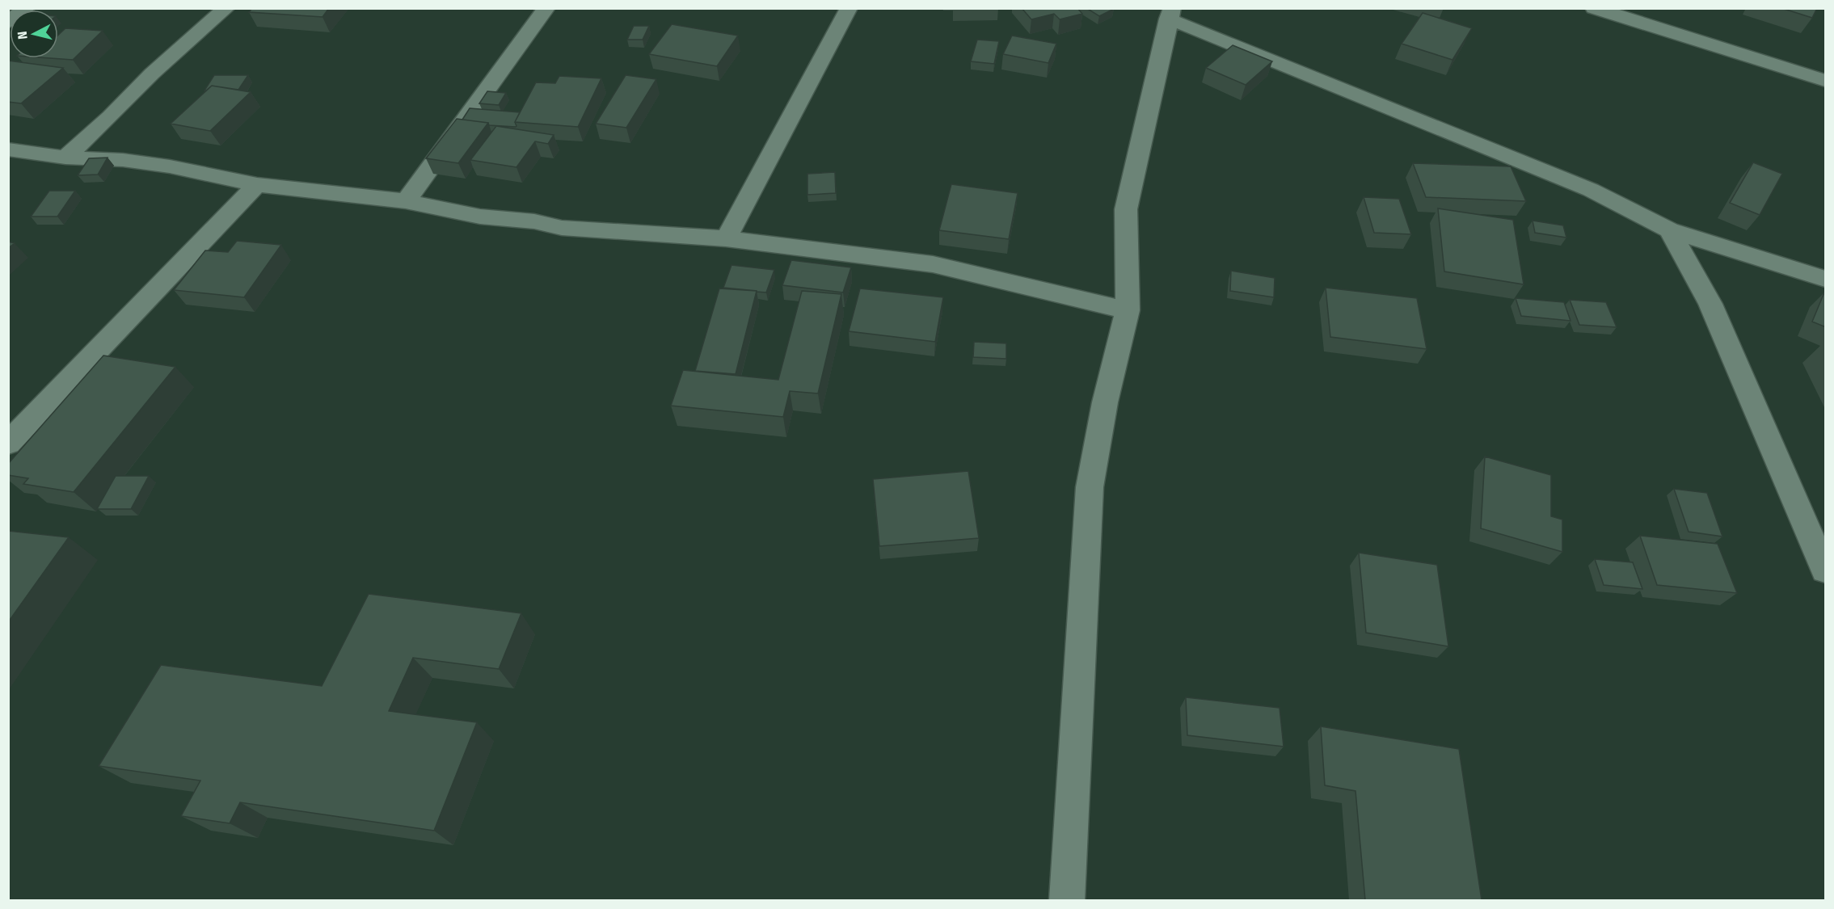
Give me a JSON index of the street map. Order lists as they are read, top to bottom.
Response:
{
  "north": "left"
}
